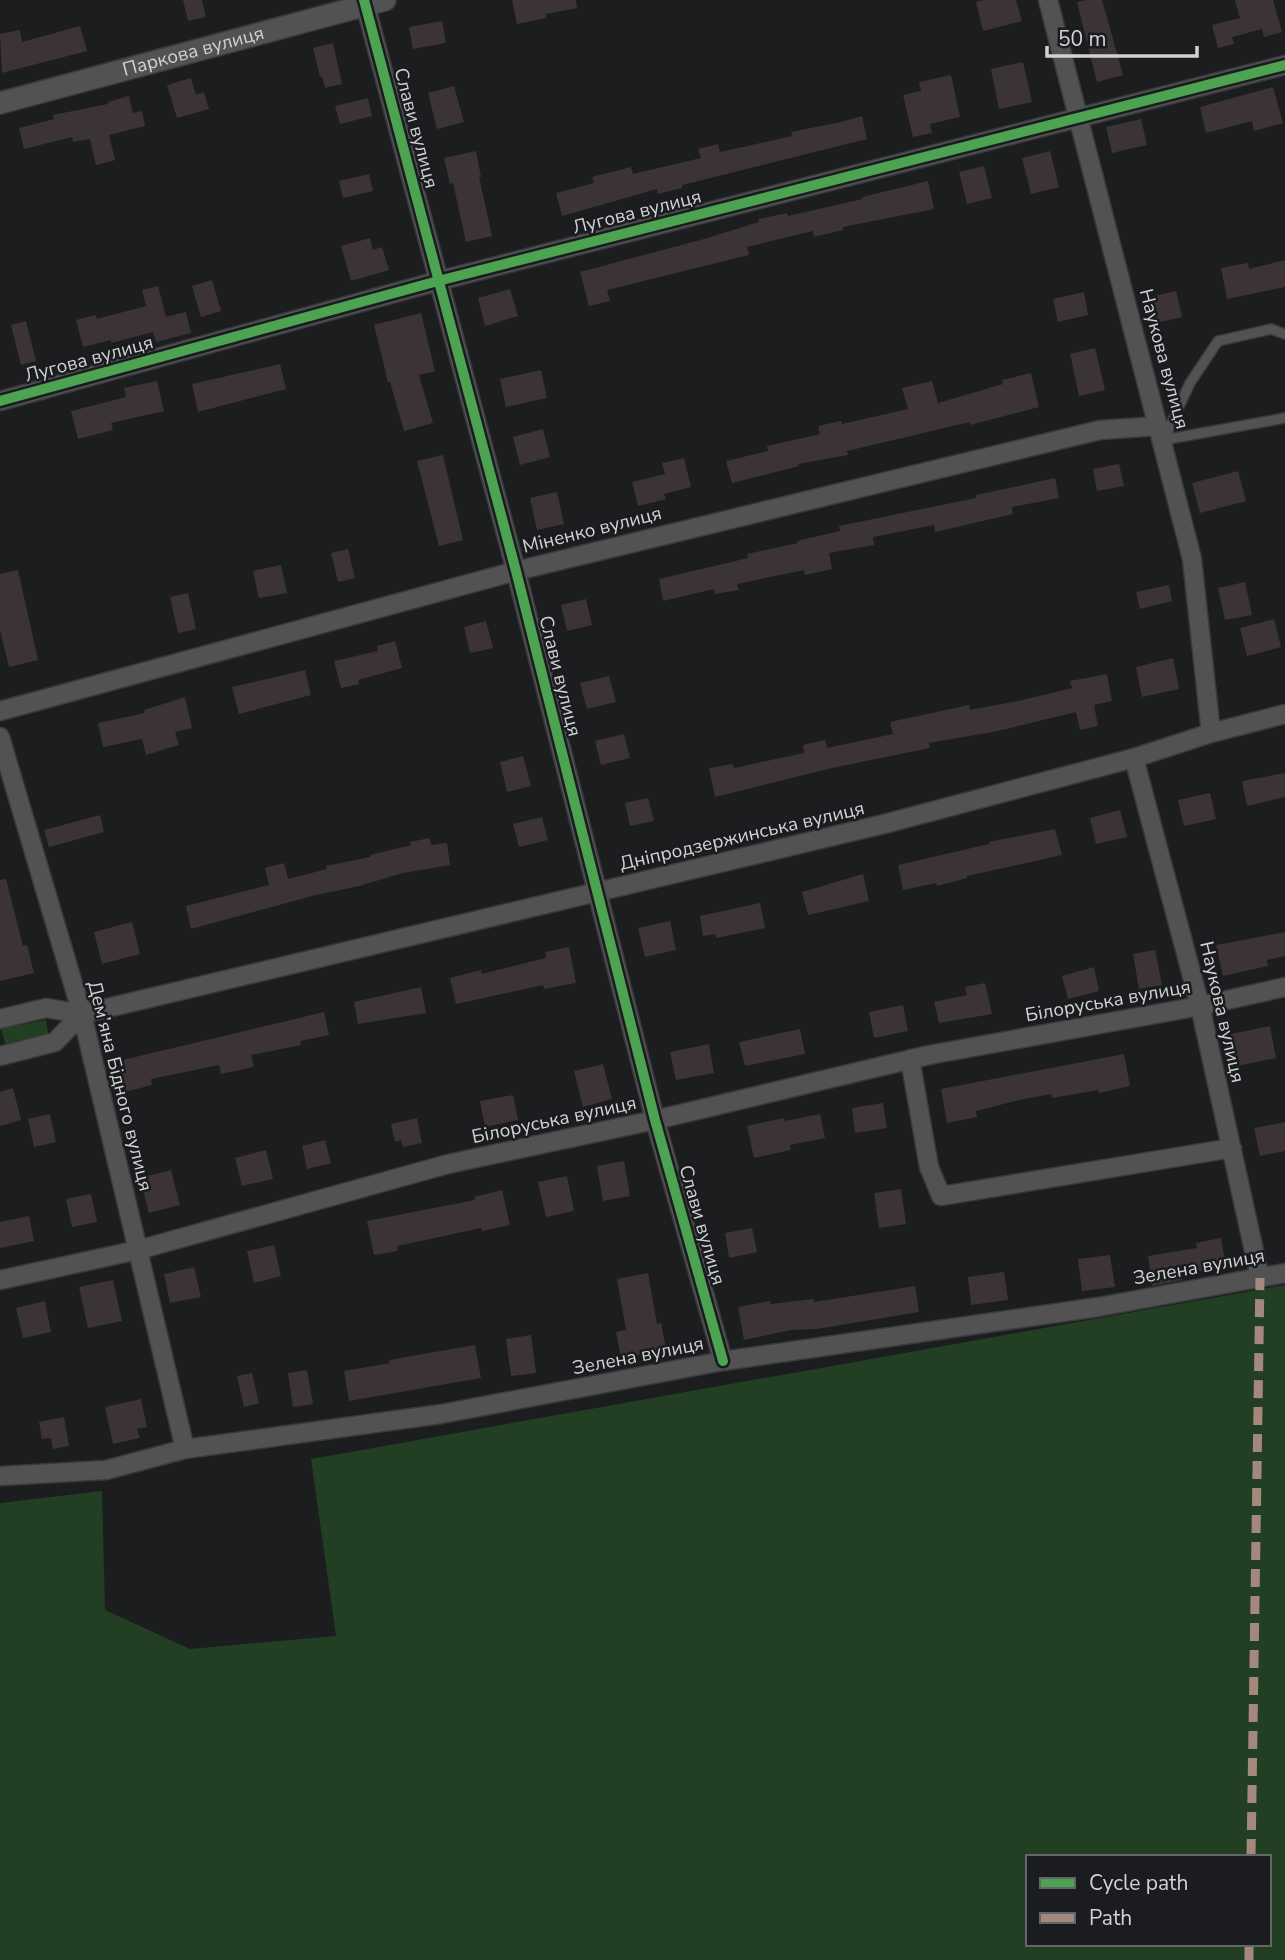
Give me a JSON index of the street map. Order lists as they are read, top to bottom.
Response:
{
  "streets": {
    "street": [
      "Паркова вулиця",
      "Слави вулиця",
      "Лугова вулиця",
      "Наукова вулиця",
      "Міненко вулиця",
      "Дніпродзержинська вулиця",
      "Білоруська вулиця",
      "Дем’яна Бідного вулиця",
      "Зелена вулиця"
    ]
  },
  "crossings": [
    ["Паркова вулиця", "Слави вулиця"],
    ["Слави вулиця", "Лугова вулиця"],
    ["Слави вулиця", "Міненко вулиця"],
    ["Слави вулиця", "Дніпродзержинська вулиця"],
    ["Слави вулиця", "Білоруська вулиця"],
    ["Слави вулиця", "Зелена вулиця"],
    ["Лугова вулиця", "Наукова вулиця"],
    ["Наукова вулиця", "Міненко вулиця"],
    ["Наукова вулиця", "Дніпродзержинська вулиця"],
    ["Наукова вулиця", "Білоруська вулиця"],
    ["Наукова вулиця", "Зелена вулиця"],
    ["Дніпродзержинська вулиця", "Дем’яна Бідного вулиця"],
    ["Білоруська вулиця", "Дем’яна Бідного вулиця"],
    ["Дем’яна Бідного вулиця", "Зелена вулиця"]
  ],
  "legend": ["Cycle path", "Path"],
  "scale_bar": "50 m"
}
